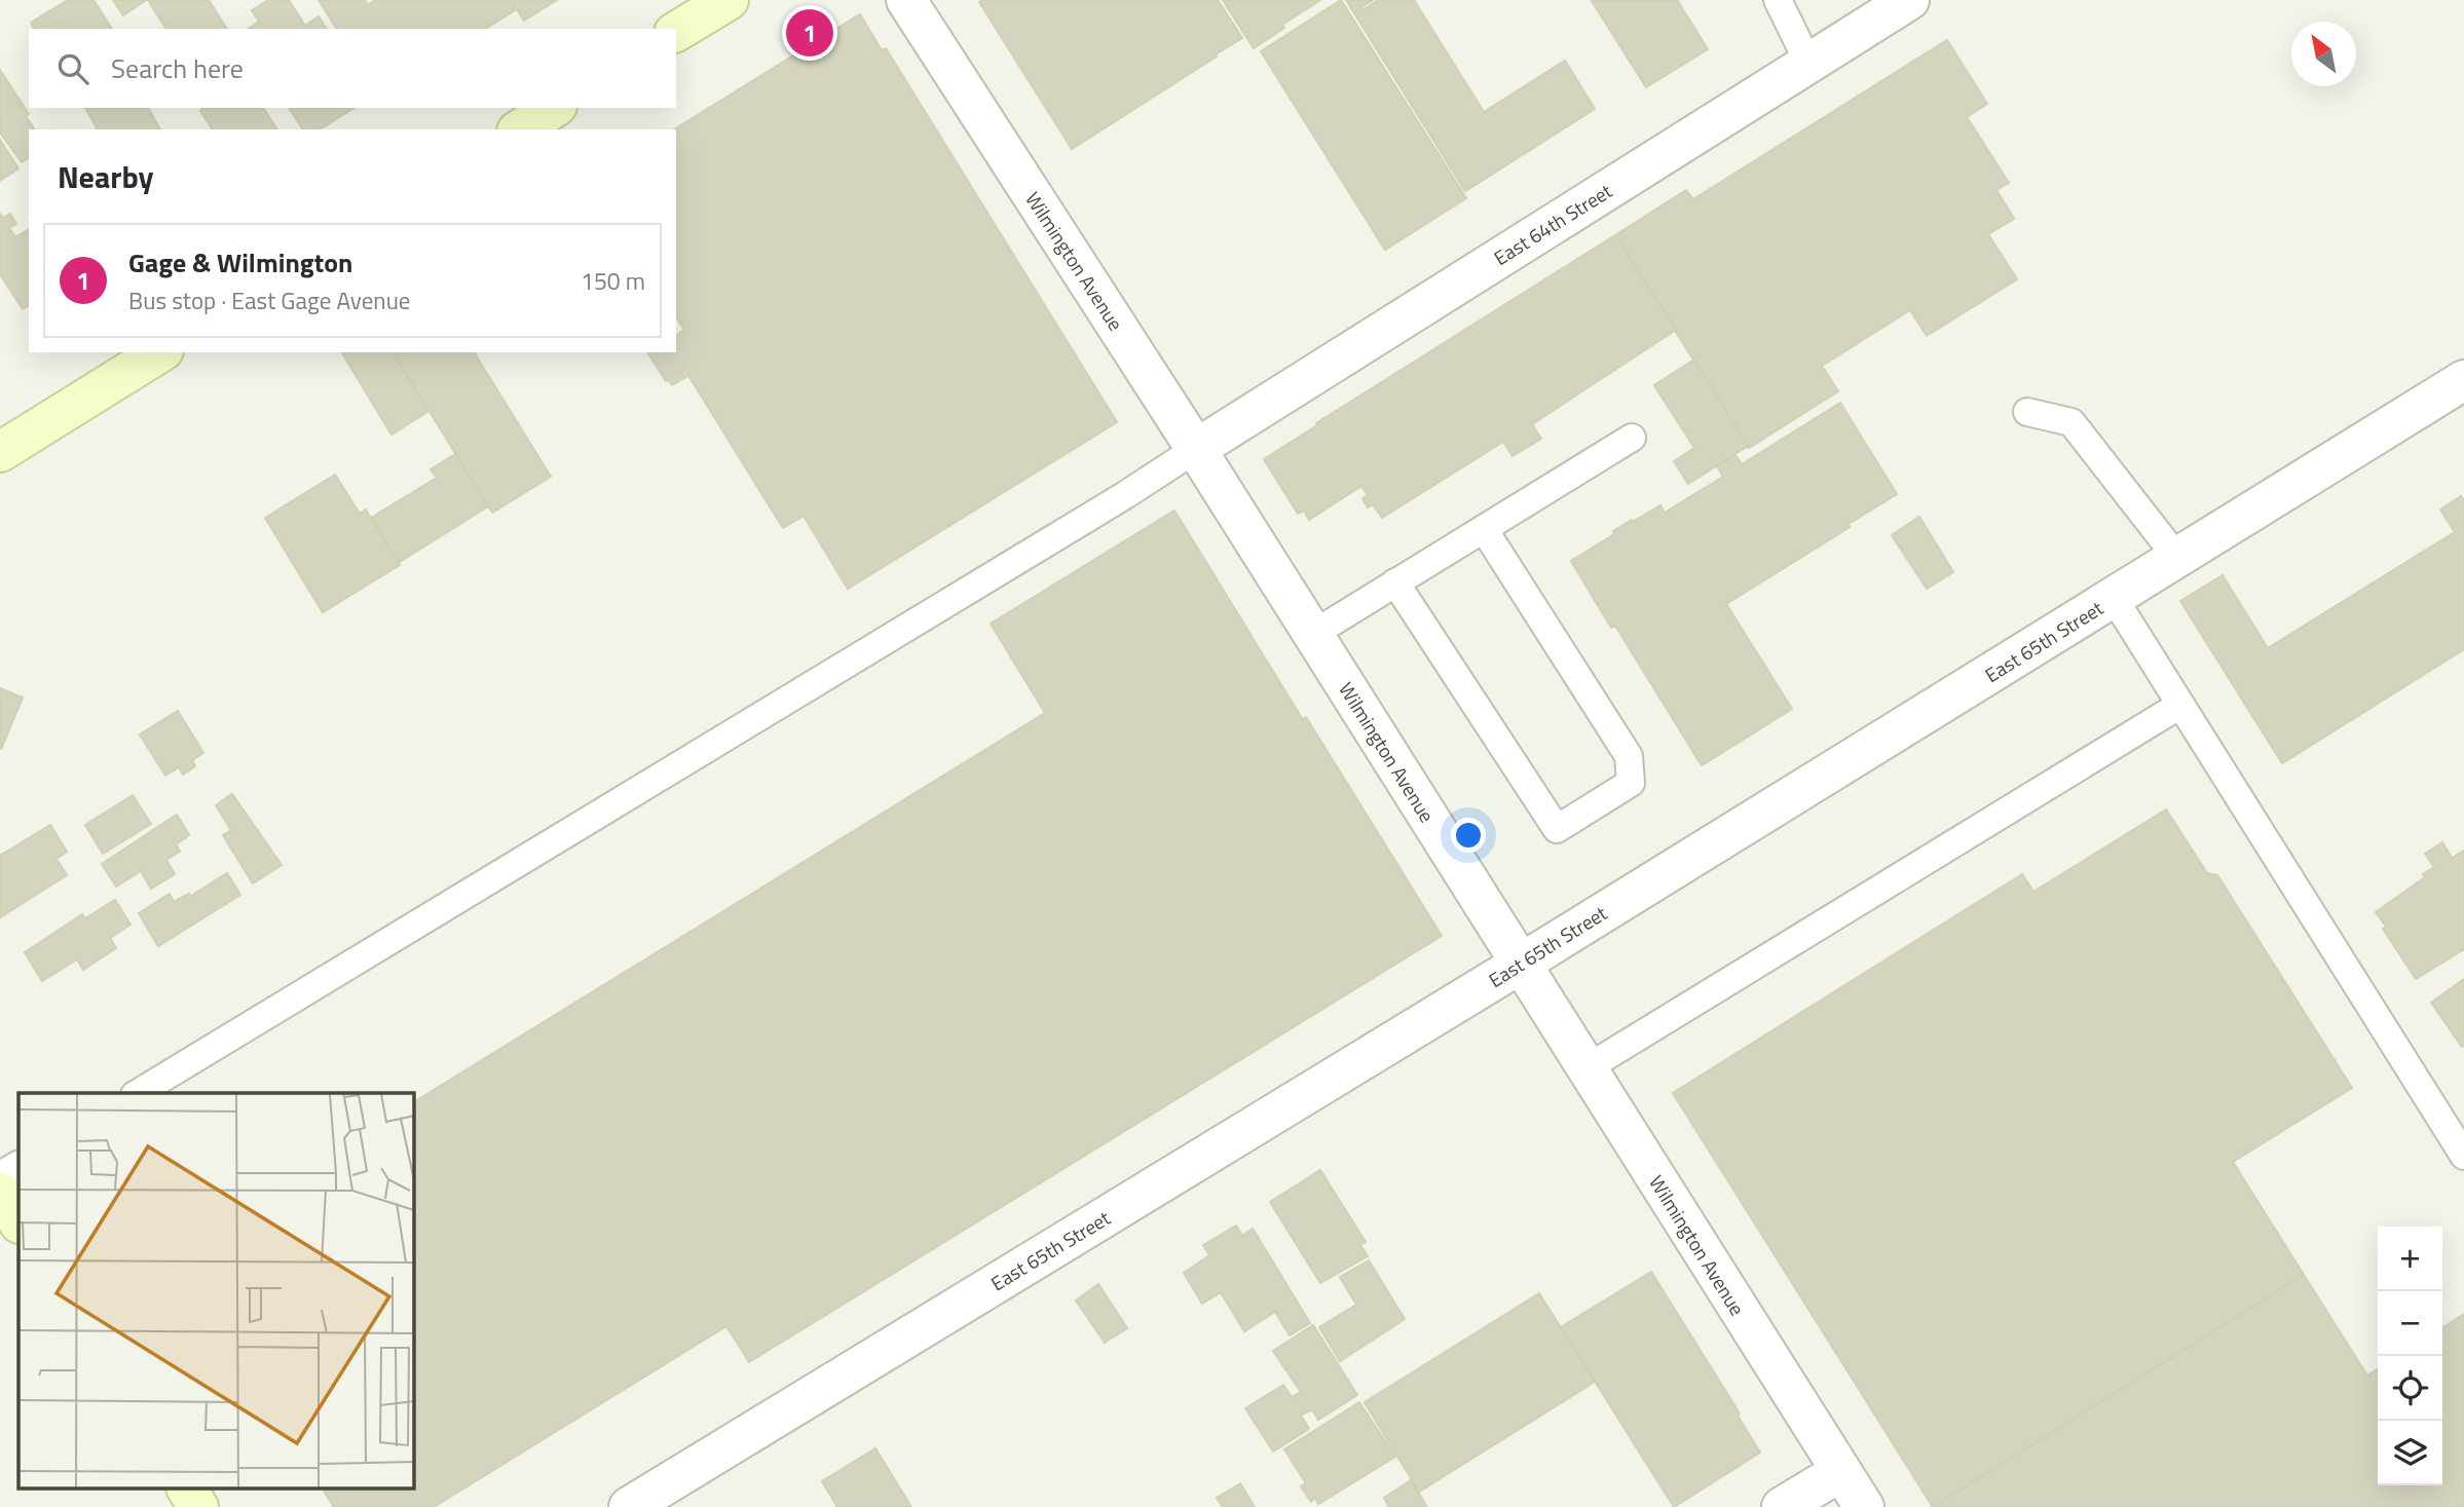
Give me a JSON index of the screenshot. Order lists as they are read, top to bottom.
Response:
{
  "streets": {
    "street": ["East 64th Street", "Wilmington Avenue", "East 65th Street"]
  },
  "crossings": [
    ["East 64th Street", "Wilmington Avenue"],
    ["Wilmington Avenue", "East 65th Street"]
  ],
  "north": "top left",
  "page": {
    "pins": "1",
    "search": "Search here",
    "heading": "Nearby",
    "list": [
      {
        "mark": "1",
        "name": "Gage & Wilmington",
        "note": "Bus stop · East Gage Avenue",
        "value": "150 m"
      }
    ],
    "map_buttons": ["+", "−"]
  }
}
